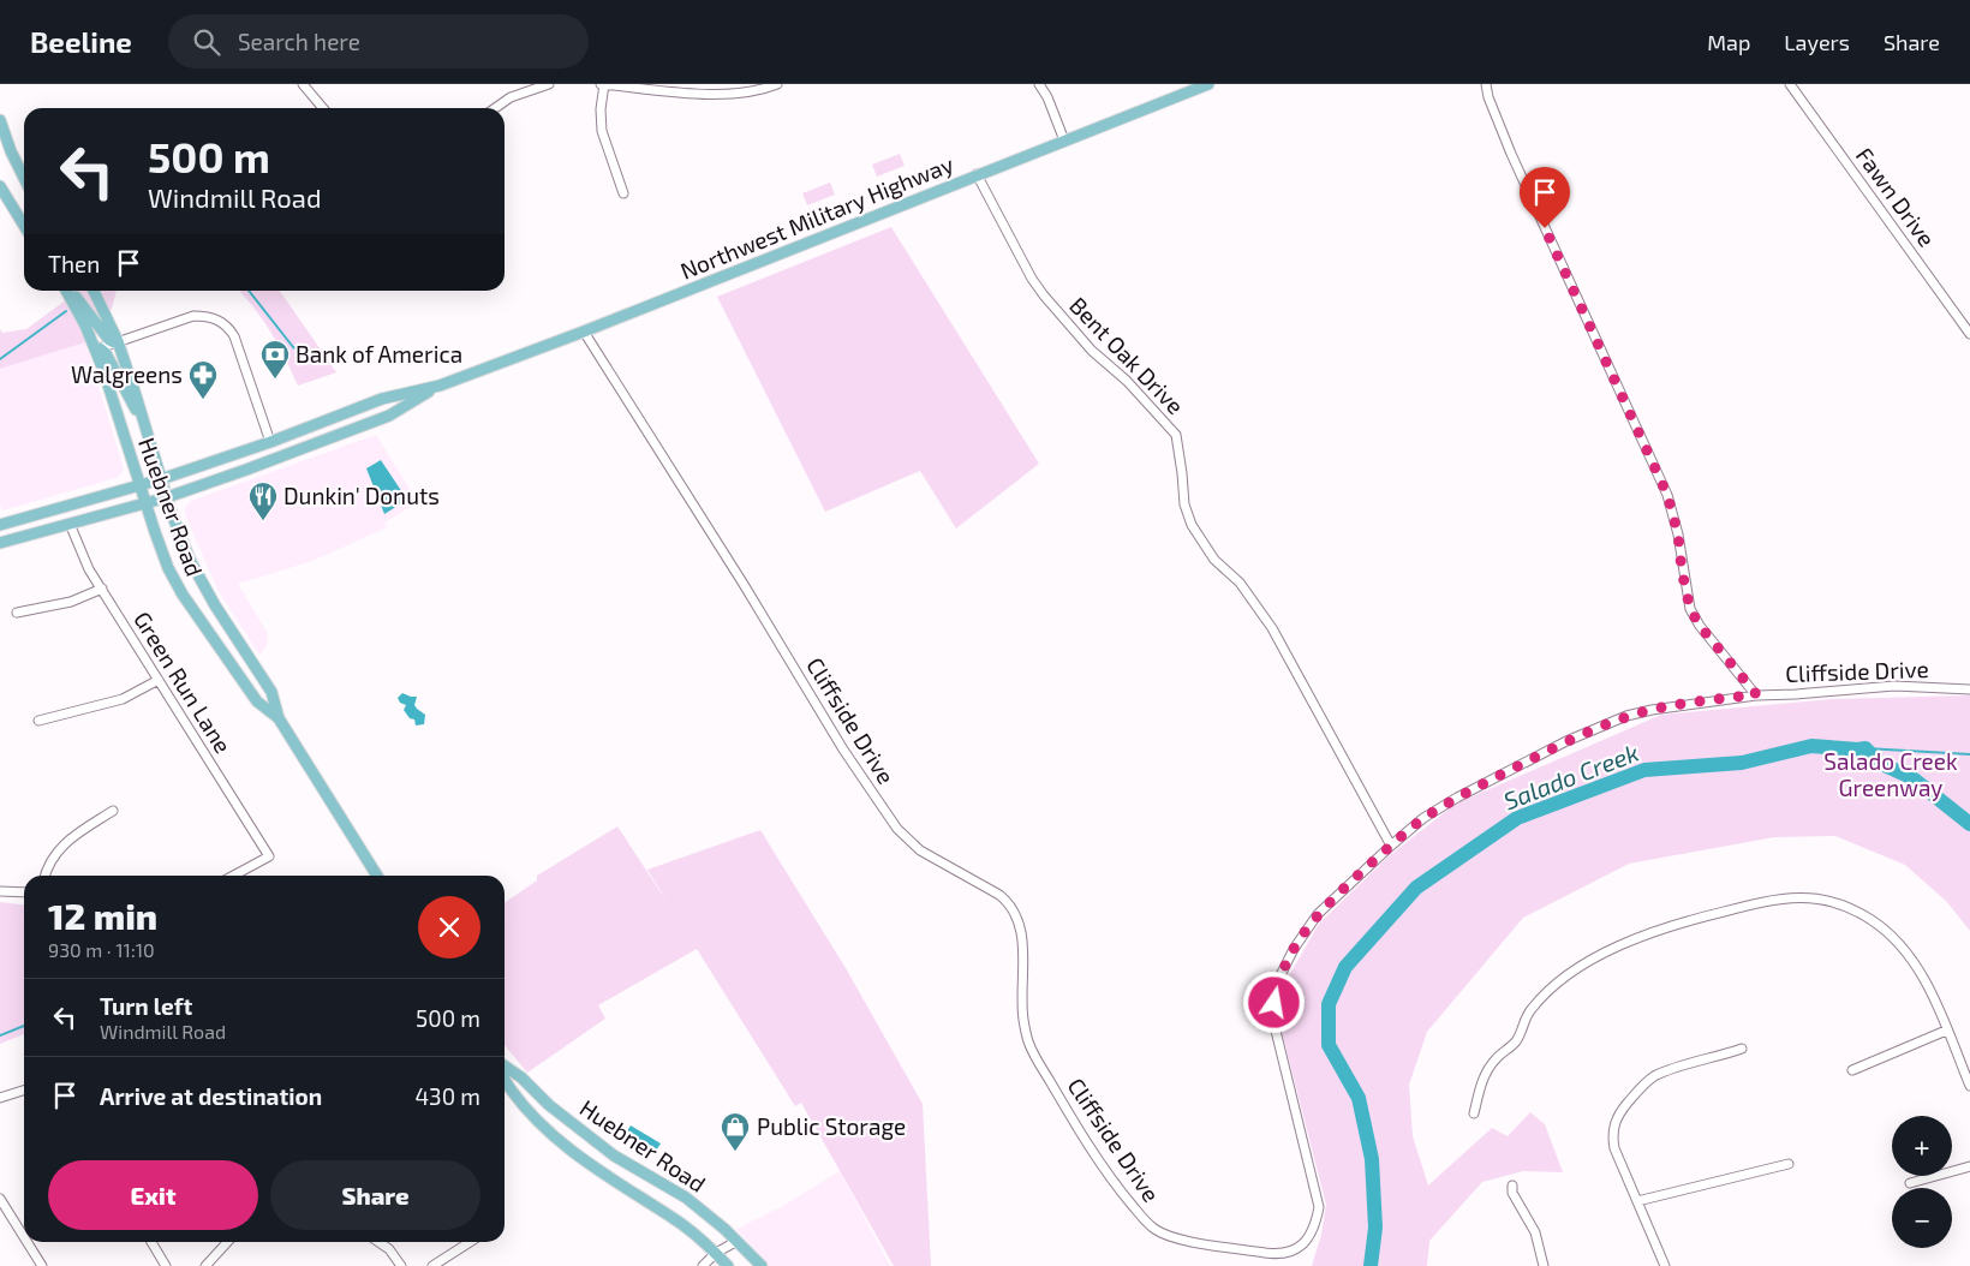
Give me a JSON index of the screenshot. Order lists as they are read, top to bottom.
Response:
{
  "streets": {
    "main road": ["Northwest Military Highway", "Huebner Road"],
    "street": [
      "Fawn Drive",
      "Bent Oak Drive",
      "Cliffside Drive",
      "Green Run Lane"
    ]
  },
  "crossings": [
    ["Northwest Military Highway", "Bent Oak Drive"],
    ["Northwest Military Highway", "Huebner Road"],
    ["Northwest Military Highway", "Cliffside Drive"],
    ["Northwest Military Highway", "Green Run Lane"],
    ["Bent Oak Drive", "Cliffside Drive"]
  ],
  "water": ["Salado Creek"],
  "parks": ["Salado Creek Greenway"],
  "places": {
    "bank": ["Bank of America"],
    "pharmacy": ["Walgreens"],
    "restaurant": ["Dunkin' Donuts"],
    "shop": ["Public Storage"]
  },
  "page": {
    "header": "Beeline",
    "search": "Search here",
    "nav": ["Map", "Layers", "Share"],
    "turn": ["500 m", "Windmill Road"],
    "then": "Then",
    "heading": ["12 min", "930 m · 11:10"],
    "list": [
      {
        "name": "Turn left",
        "note": "Windmill Road",
        "value": "500 m"
      },
      {
        "name": "Arrive at destination",
        "value": "430 m"
      }
    ],
    "map_buttons": ["+", "−"],
    "buttons": ["Exit", "Share"]
  }
}
